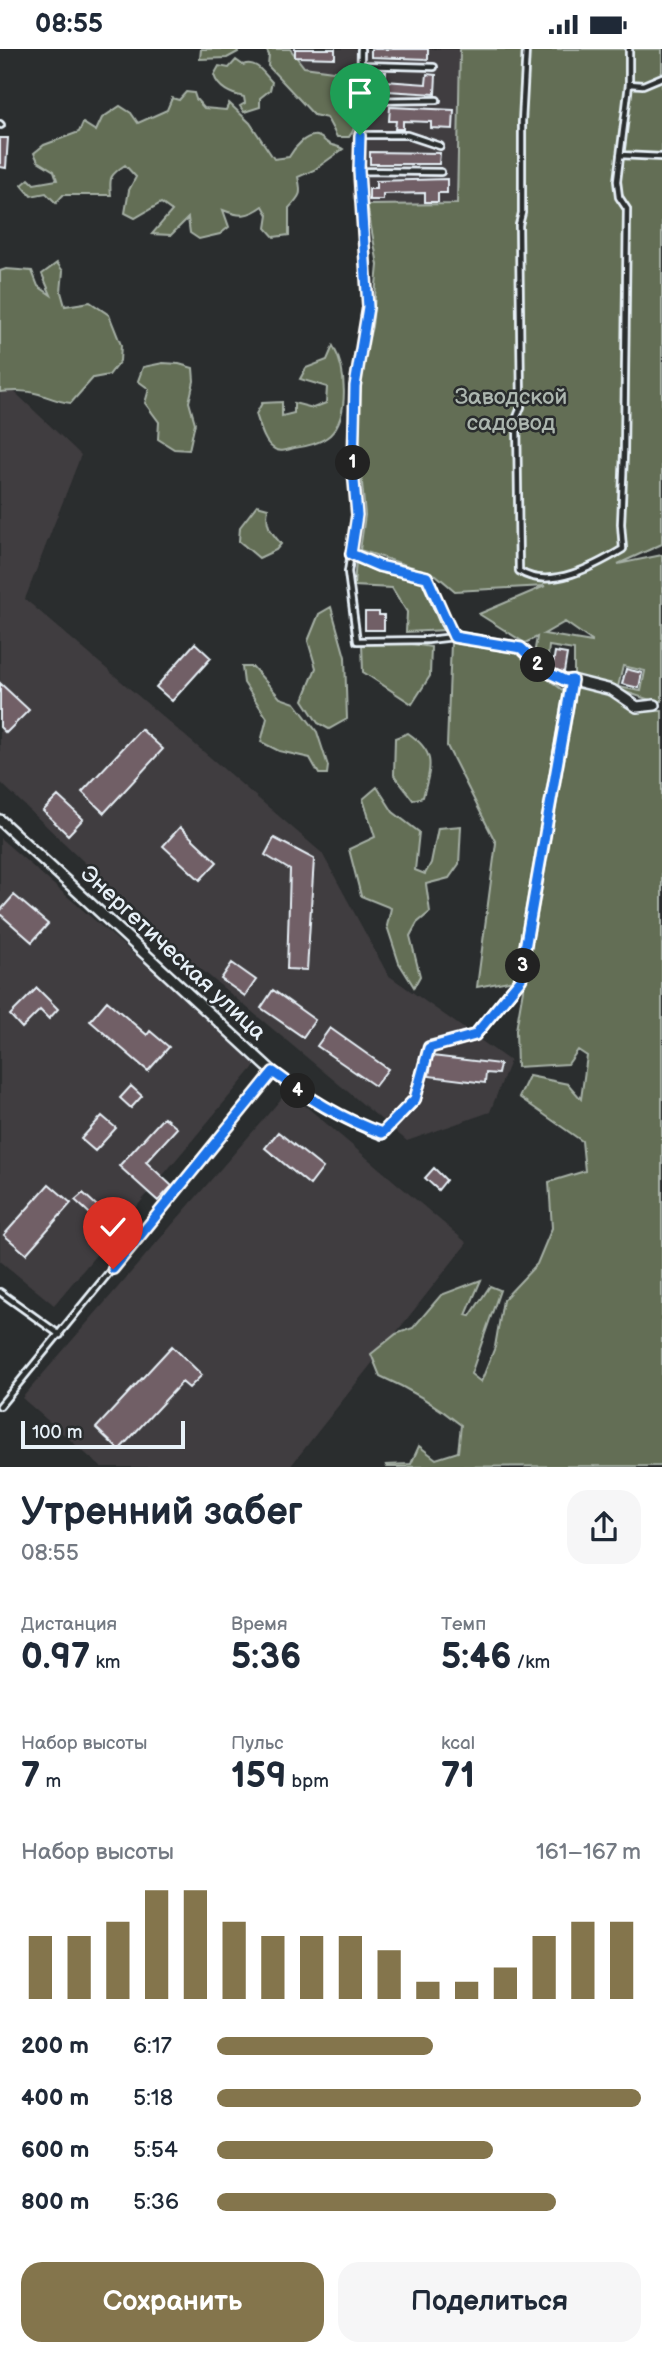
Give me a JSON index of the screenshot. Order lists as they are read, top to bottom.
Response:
{
  "streets": {
    "street": ["Энергетическая улица"]
  },
  "parks": ["Заводской садовод"],
  "scale_bar": "100 m",
  "page": {
    "status": "08:55",
    "pins": [
      "1",
      "2",
      "3",
      "4"
    ],
    "scale": "100 m",
    "heading": ["Утренний забег", "08:55"],
    "stats": [
      ["Дистанция", "0.97 km"],
      ["Время", "5:36"],
      ["Темп", "5:46 /km"],
      ["Набор высоты", "7 m"],
      ["Пульс", "159 bpm"],
      ["kcal", "71"]
    ],
    "chart": ["Набор высоты", "161–167 m"],
    "list": [
      {
        "name": "200 m",
        "note": "6:17"
      },
      {
        "name": "400 m",
        "note": "5:18"
      },
      {
        "name": "600 m",
        "note": "5:54"
      },
      {
        "name": "800 m",
        "note": "5:36"
      }
    ],
    "buttons": ["Сохранить", "Поделиться"]
  }
}
